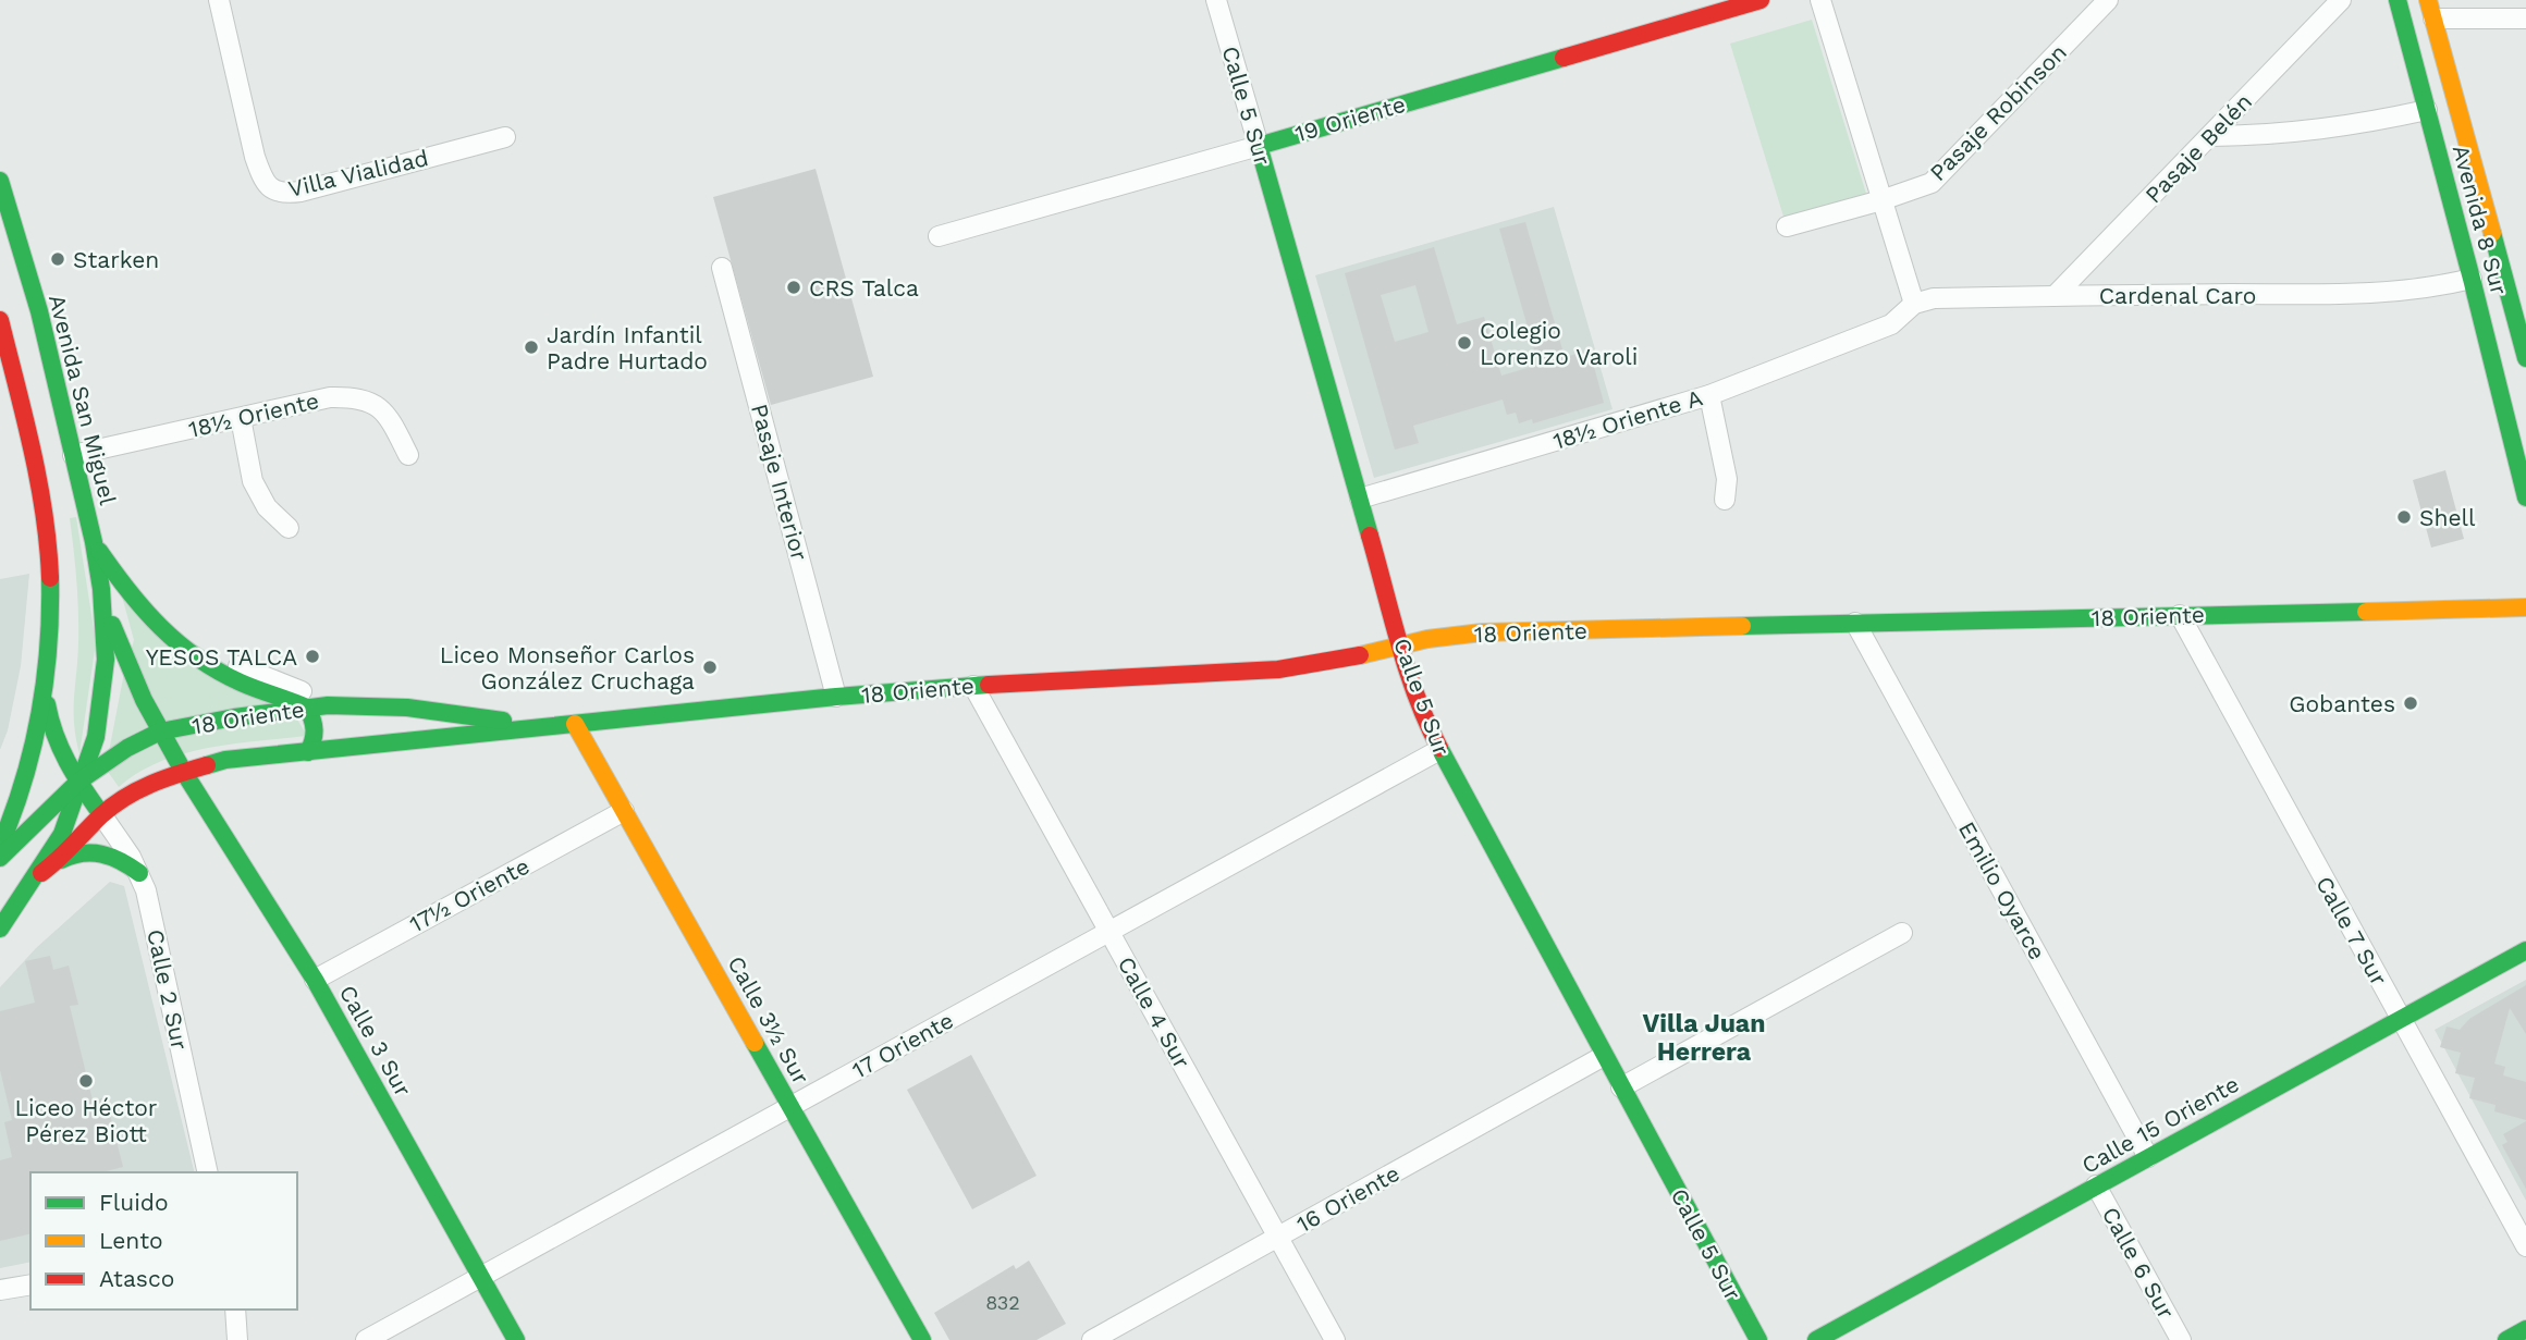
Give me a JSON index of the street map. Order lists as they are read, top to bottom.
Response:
{
  "streets": {
    "main road": [
      "Calle 5 Sur",
      "19 Oriente",
      "Avenida 8 Sur",
      "Avenida San Miguel",
      "18 Oriente",
      "Calle 3½ Sur",
      "Calle 3 Sur",
      "Calle 15 Oriente"
    ],
    "street": [
      "Pasaje Robinson",
      "Pasaje Belén",
      "Villa Vialidad",
      "Cardenal Caro",
      "18½ Oriente",
      "18½ Oriente A",
      "Pasaje Interior",
      "Emilio Oyarce",
      "17½ Oriente",
      "Calle 7 Sur",
      "Calle 2 Sur",
      "Calle 4 Sur",
      "17 Oriente",
      "16 Oriente",
      "Calle 6 Sur"
    ]
  },
  "crossings": [
    ["Calle 5 Sur", "19 Oriente"],
    ["Calle 5 Sur", "18½ Oriente A"],
    ["Calle 5 Sur", "18 Oriente"],
    ["Calle 5 Sur", "17 Oriente"],
    ["Calle 5 Sur", "16 Oriente"],
    ["Pasaje Belén", "Cardenal Caro"],
    ["Avenida 8 Sur", "Cardenal Caro"],
    ["Cardenal Caro", "18½ Oriente A"],
    ["Avenida San Miguel", "18½ Oriente"],
    ["Avenida San Miguel", "Calle 3 Sur"],
    ["Pasaje Interior", "18 Oriente"],
    ["18 Oriente", "Emilio Oyarce"],
    ["18 Oriente", "Calle 7 Sur"],
    ["18 Oriente", "Calle 2 Sur"],
    ["18 Oriente", "Calle 4 Sur"],
    ["18 Oriente", "Calle 3½ Sur"],
    ["18 Oriente", "Calle 3 Sur"],
    ["Emilio Oyarce", "Calle 15 Oriente"],
    ["17½ Oriente", "Calle 3½ Sur"],
    ["17½ Oriente", "Calle 3 Sur"],
    ["Calle 7 Sur", "Calle 15 Oriente"],
    ["Calle 4 Sur", "17 Oriente"],
    ["Calle 4 Sur", "16 Oriente"],
    ["Calle 3½ Sur", "17 Oriente"],
    ["Calle 3 Sur", "17 Oriente"],
    ["Calle 15 Oriente", "Calle 6 Sur"]
  ],
  "districts": ["Villa Juan Herrera"],
  "places": [
    "Starken",
    "CRS Talca",
    "Colegio Lorenzo Varoli",
    "Jardín Infantil Padre Hurtado",
    "Shell",
    "YESOS TALCA",
    "Liceo Monseñor Carlos González Cruchaga",
    "Gobantes",
    "Liceo Héctor Pérez Biott"
  ],
  "house_numbers": ["832"],
  "legend": ["Fluido", "Lento", "Atasco"]
}
